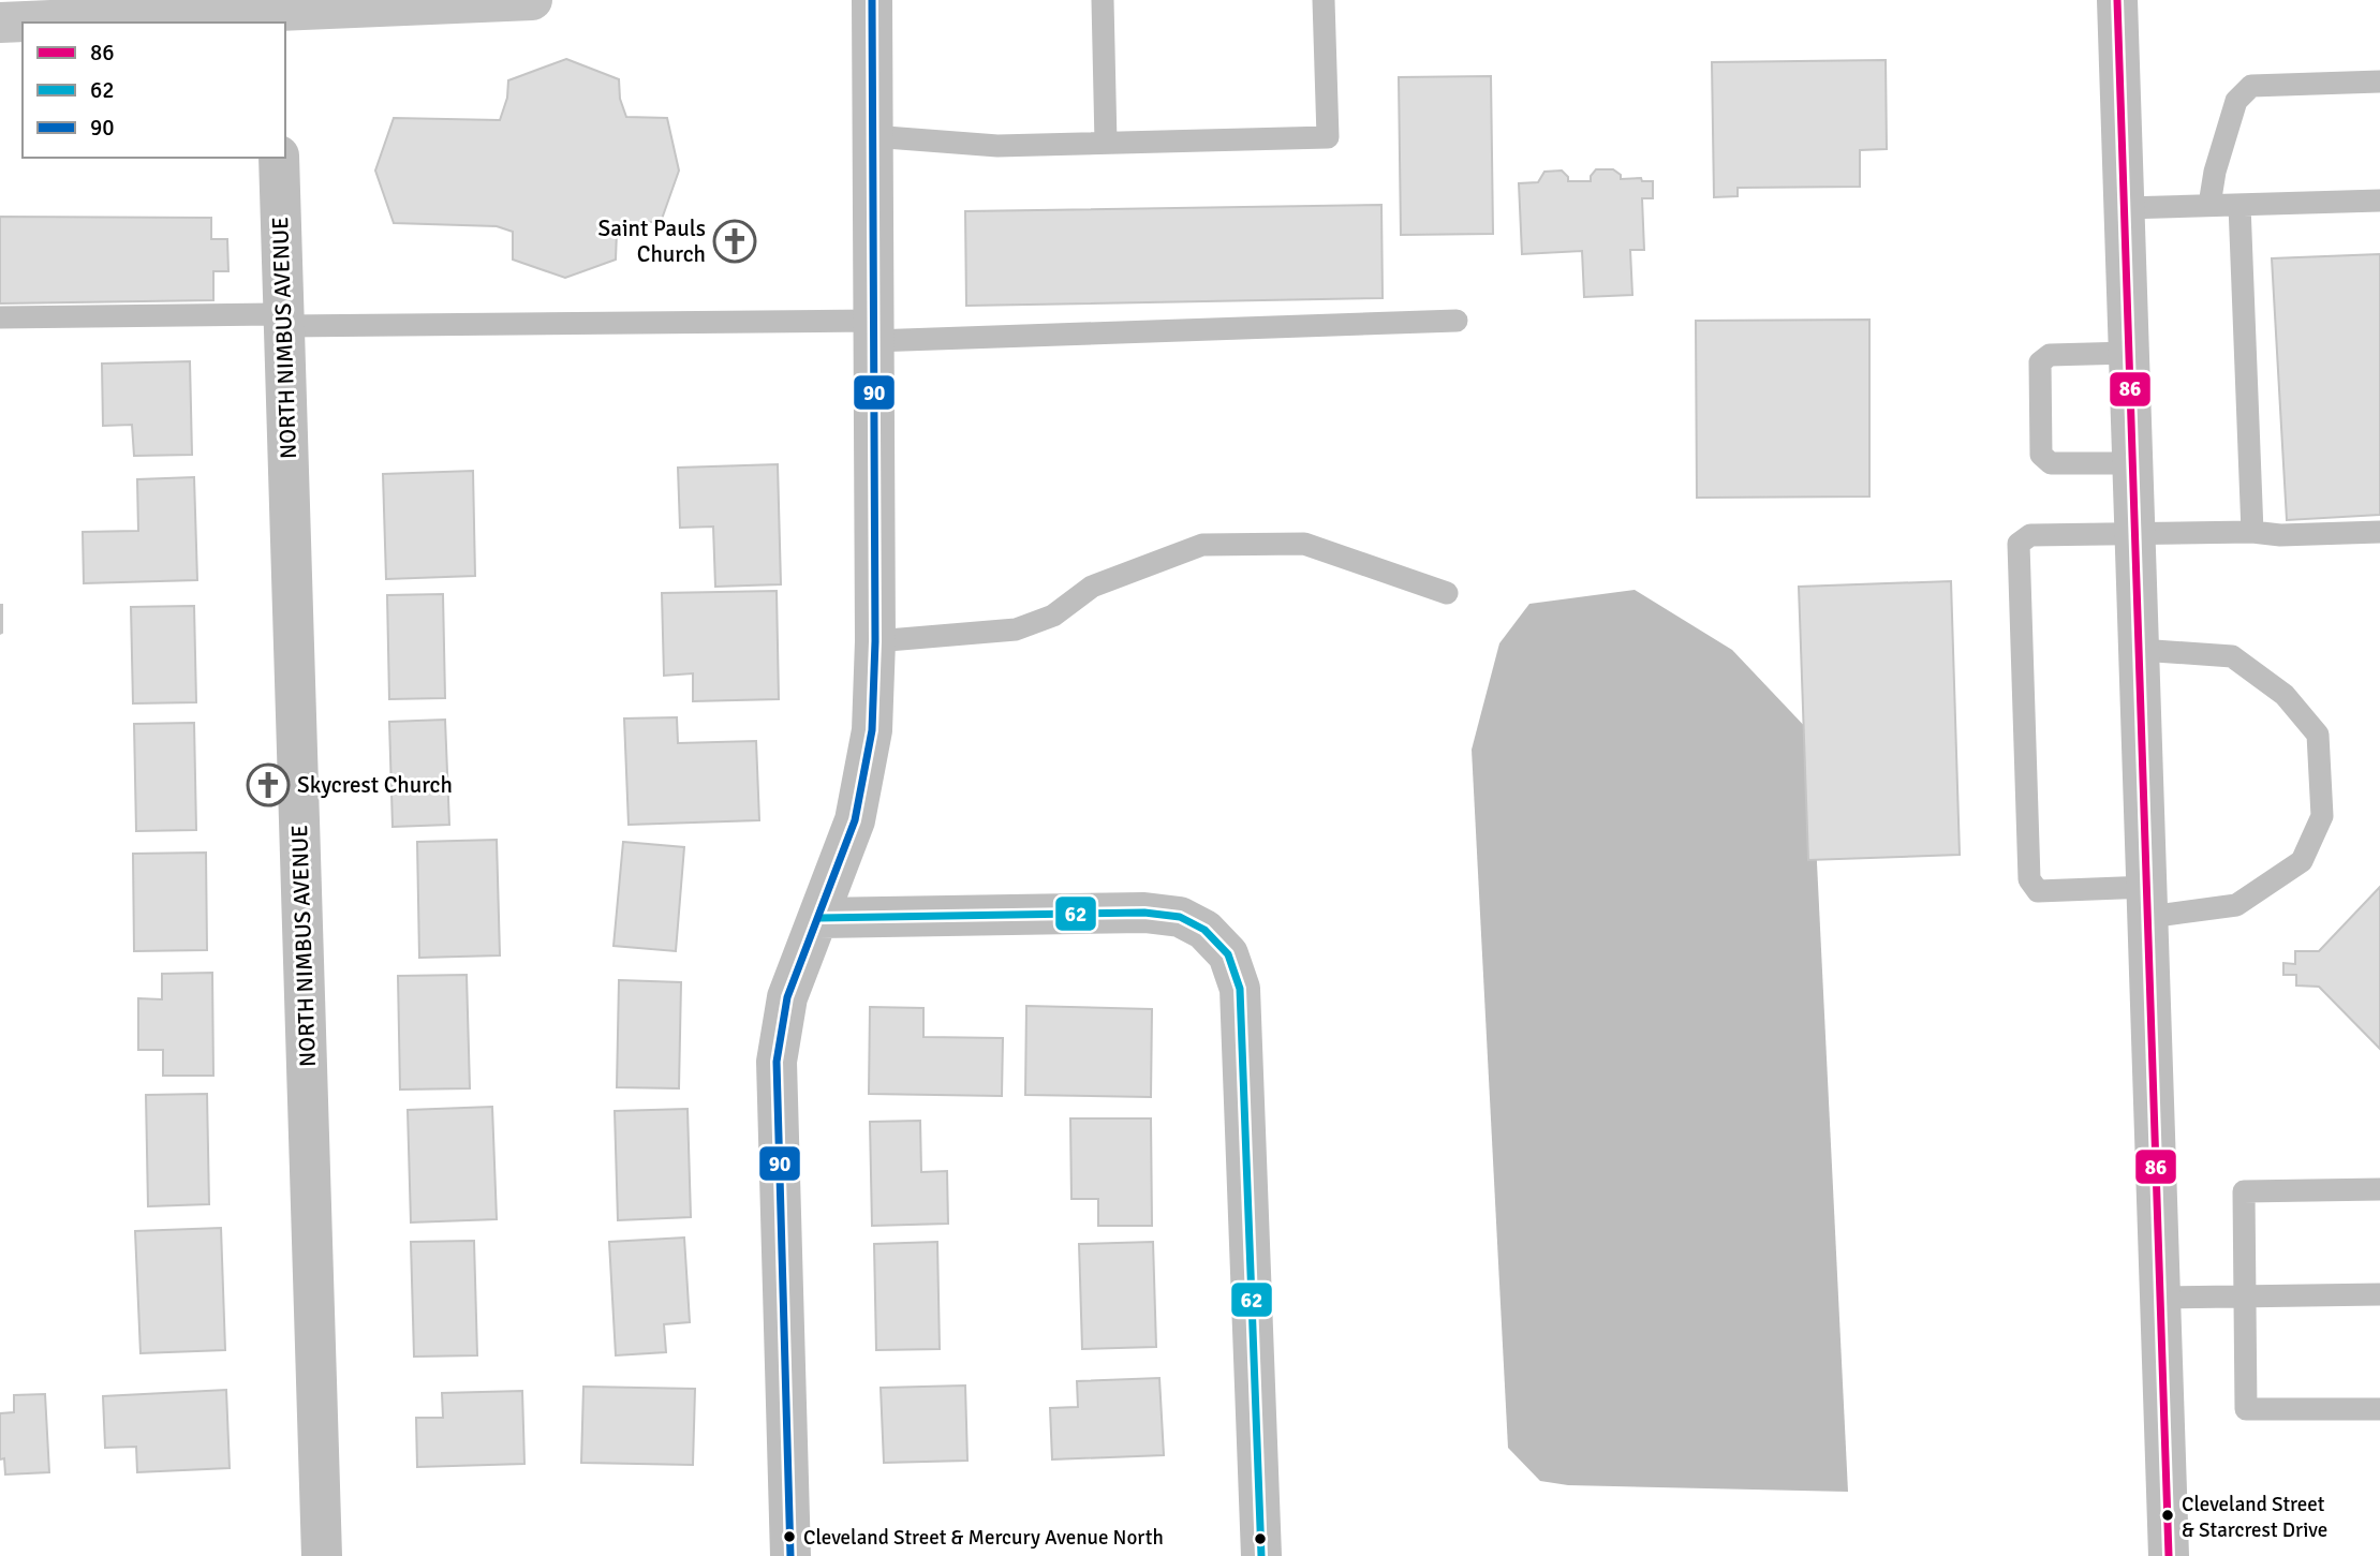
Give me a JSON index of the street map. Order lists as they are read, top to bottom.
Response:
{
  "streets": {
    "street": ["NORTH NIMBUS AVENUE"]
  },
  "places": {
    "church": ["Saint Pauls Church", "Skycrest Church"],
    "other": ["Cleveland Street & Starcrest Drive", "Cleveland Street & Mercury Avenue North"]
  },
  "lines": ["transit line 86", "transit line 90", "transit line 62"],
  "legend": ["86", "62", "90"]
}
